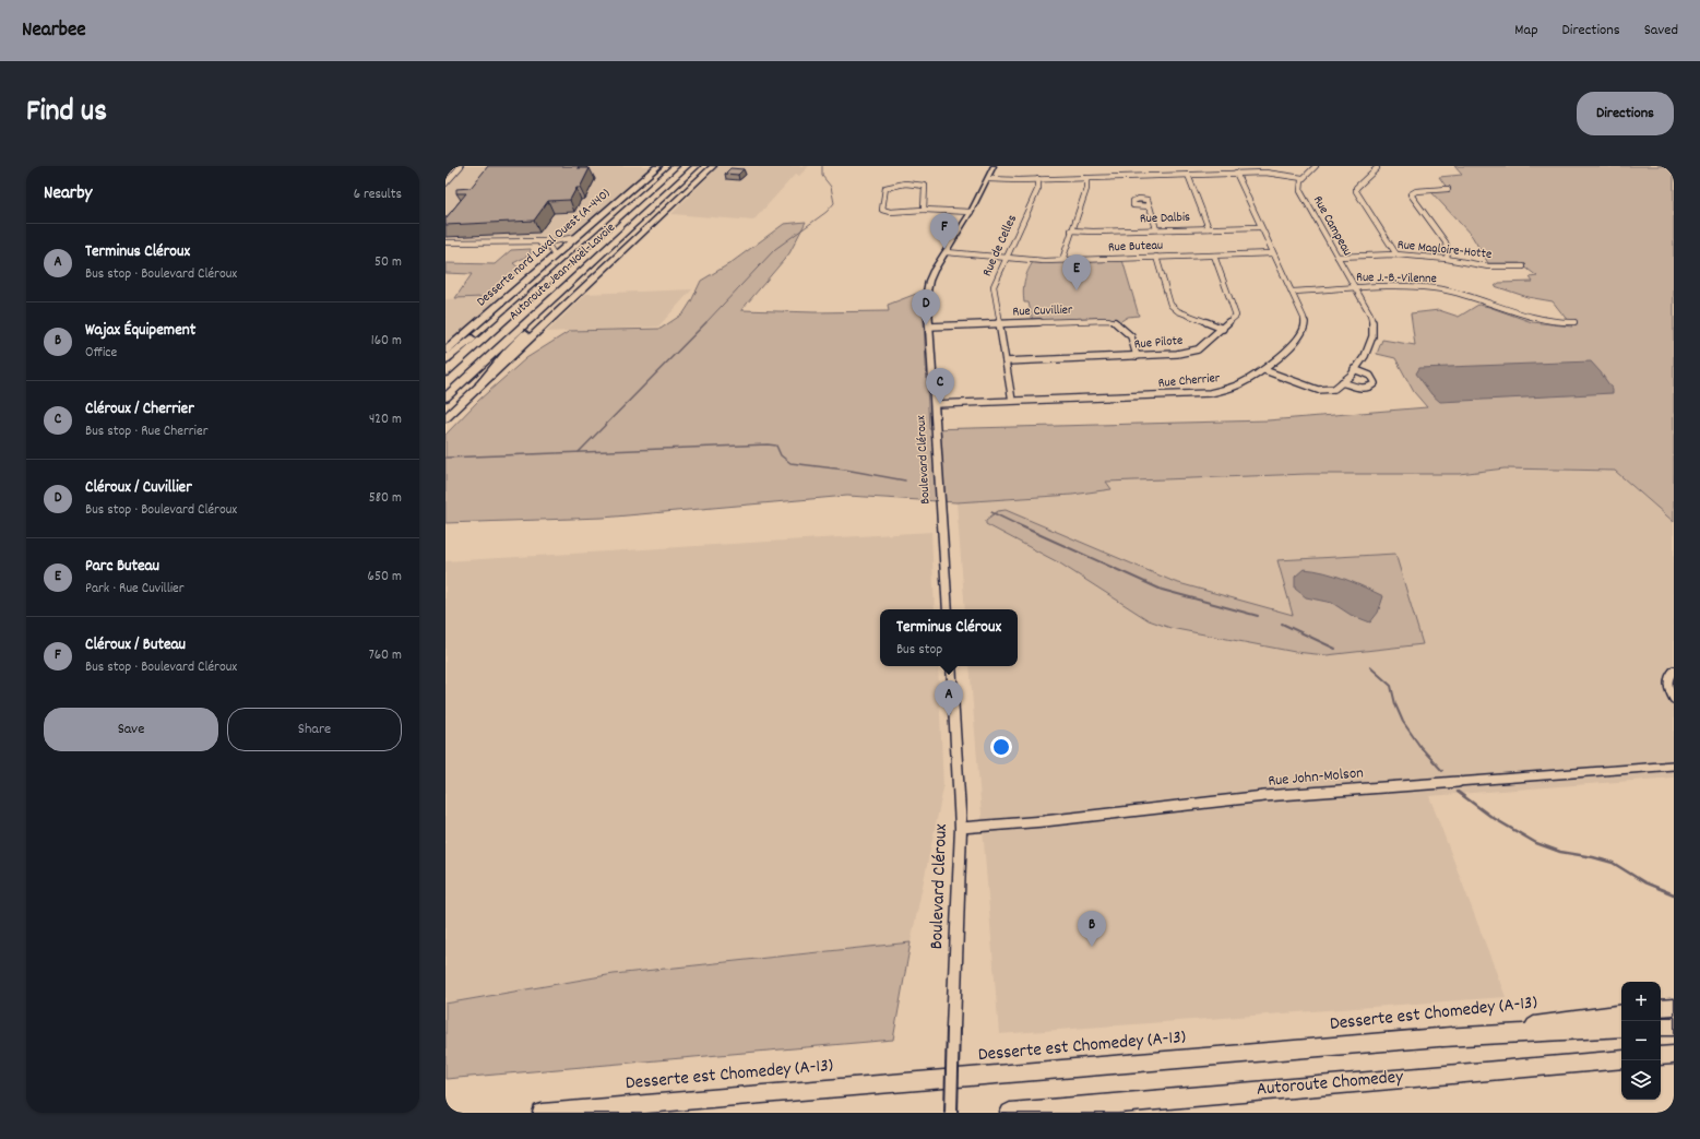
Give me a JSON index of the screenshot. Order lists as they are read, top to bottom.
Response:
{
  "streets": {
    "highway": ["Autoroute Jean-Noël-Lavoie", "Autoroute Chomedey"],
    "main road": ["Desserte nord Laval Ouest (A-440)", "Desserte est Chomedey (A-13)"],
    "street": [
      "Rue Dalbis",
      "Rue Campeau",
      "Rue de Celles",
      "Rue Buteau",
      "Rue Magloire-Hotte",
      "Rue J.-B.-Vilenne",
      "Rue Cuvillier",
      "Rue Pilote",
      "Rue Cherrier",
      "Boulevard Cléroux",
      "Rue John-Molson"
    ]
  },
  "crossings": [
    ["Rue Dalbis", "Rue Cherrier"],
    ["Rue Campeau", "Rue Magloire-Hotte"],
    ["Rue Campeau", "Rue J.-B.-Vilenne"],
    ["Rue Campeau", "Rue Cherrier"],
    ["Rue de Celles", "Rue Buteau"],
    ["Rue de Celles", "Rue Cuvillier"],
    ["Rue de Celles", "Rue Pilote"],
    ["Rue de Celles", "Rue Cherrier"],
    ["Rue Buteau", "Rue Pilote"],
    ["Rue Buteau", "Rue Cherrier"],
    ["Rue Buteau", "Boulevard Cléroux"],
    ["Rue J.-B.-Vilenne", "Rue Cherrier"],
    ["Rue Cuvillier", "Rue Pilote"],
    ["Rue Cuvillier", "Boulevard Cléroux"],
    ["Rue Cherrier", "Boulevard Cléroux"],
    ["Boulevard Cléroux", "Rue John-Molson"]
  ],
  "page": {
    "header": "Nearbee",
    "nav": ["Map", "Directions", "Saved"],
    "title": "Find us",
    "buttons": [
      "Directions",
      ["Save", "Share"]
    ],
    "heading": ["Nearby", "6 results"],
    "pins": [
      "F",
      "E",
      "D",
      "C",
      "A",
      "B"
    ],
    "list": [
      {
        "mark": "A",
        "name": "Terminus Cléroux",
        "note": "Bus stop · Boulevard Cléroux",
        "value": "50 m"
      },
      {
        "mark": "B",
        "name": "Wajax Équipement",
        "note": "Office",
        "value": "160 m"
      },
      {
        "mark": "C",
        "name": "Cléroux / Cherrier",
        "note": "Bus stop · Rue Cherrier",
        "value": "420 m"
      },
      {
        "mark": "D",
        "name": "Cléroux / Cuvillier",
        "note": "Bus stop · Boulevard Cléroux",
        "value": "580 m"
      },
      {
        "mark": "E",
        "name": "Parc Buteau",
        "note": "Park · Rue Cuvillier",
        "value": "650 m"
      },
      {
        "mark": "F",
        "name": "Cléroux / Buteau",
        "note": "Bus stop · Boulevard Cléroux",
        "value": "760 m"
      }
    ],
    "popup": ["Terminus Cléroux", "Bus stop"],
    "map_buttons": ["+", "−"]
  }
}
